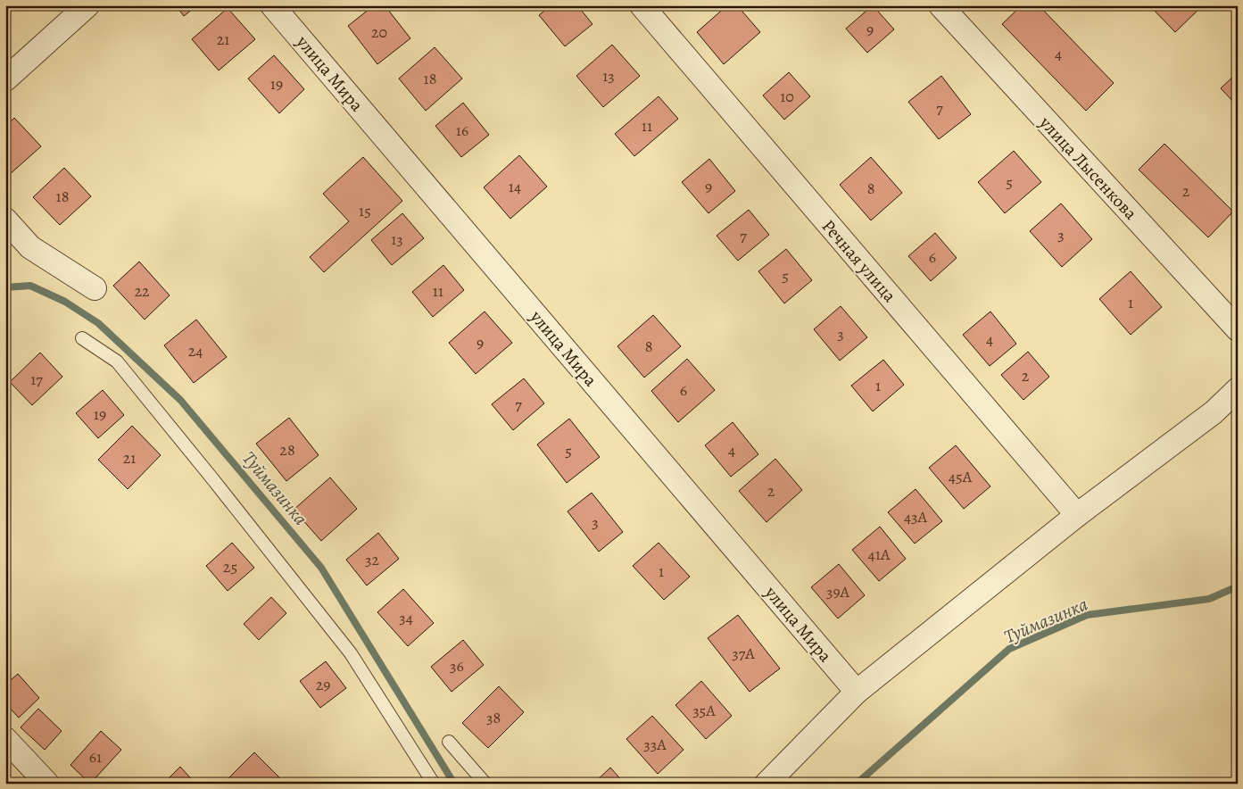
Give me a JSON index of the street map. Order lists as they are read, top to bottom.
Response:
{
  "streets": {
    "street": ["улица Мира", "улица Лысенкова", "Речная улица"]
  },
  "water": ["Туймазинка"],
  "house_numbers": [
    "9",
    "20",
    "21",
    "4",
    "13",
    "18",
    "19",
    "10",
    "7",
    "11",
    "16",
    "5",
    "14",
    "9",
    "8",
    "2",
    "18",
    "15",
    "3",
    "7",
    "13",
    "6",
    "5",
    "22",
    "11",
    "1",
    "3",
    "4",
    "9",
    "8",
    "24",
    "2",
    "17",
    "1",
    "6",
    "7",
    "19",
    "28",
    "4",
    "5",
    "21",
    "45А",
    "2",
    "43А",
    "3",
    "41А",
    "32",
    "25",
    "1",
    "39А",
    "34",
    "37А",
    "36",
    "29",
    "35А",
    "38",
    "33А",
    "61"
  ]
}
